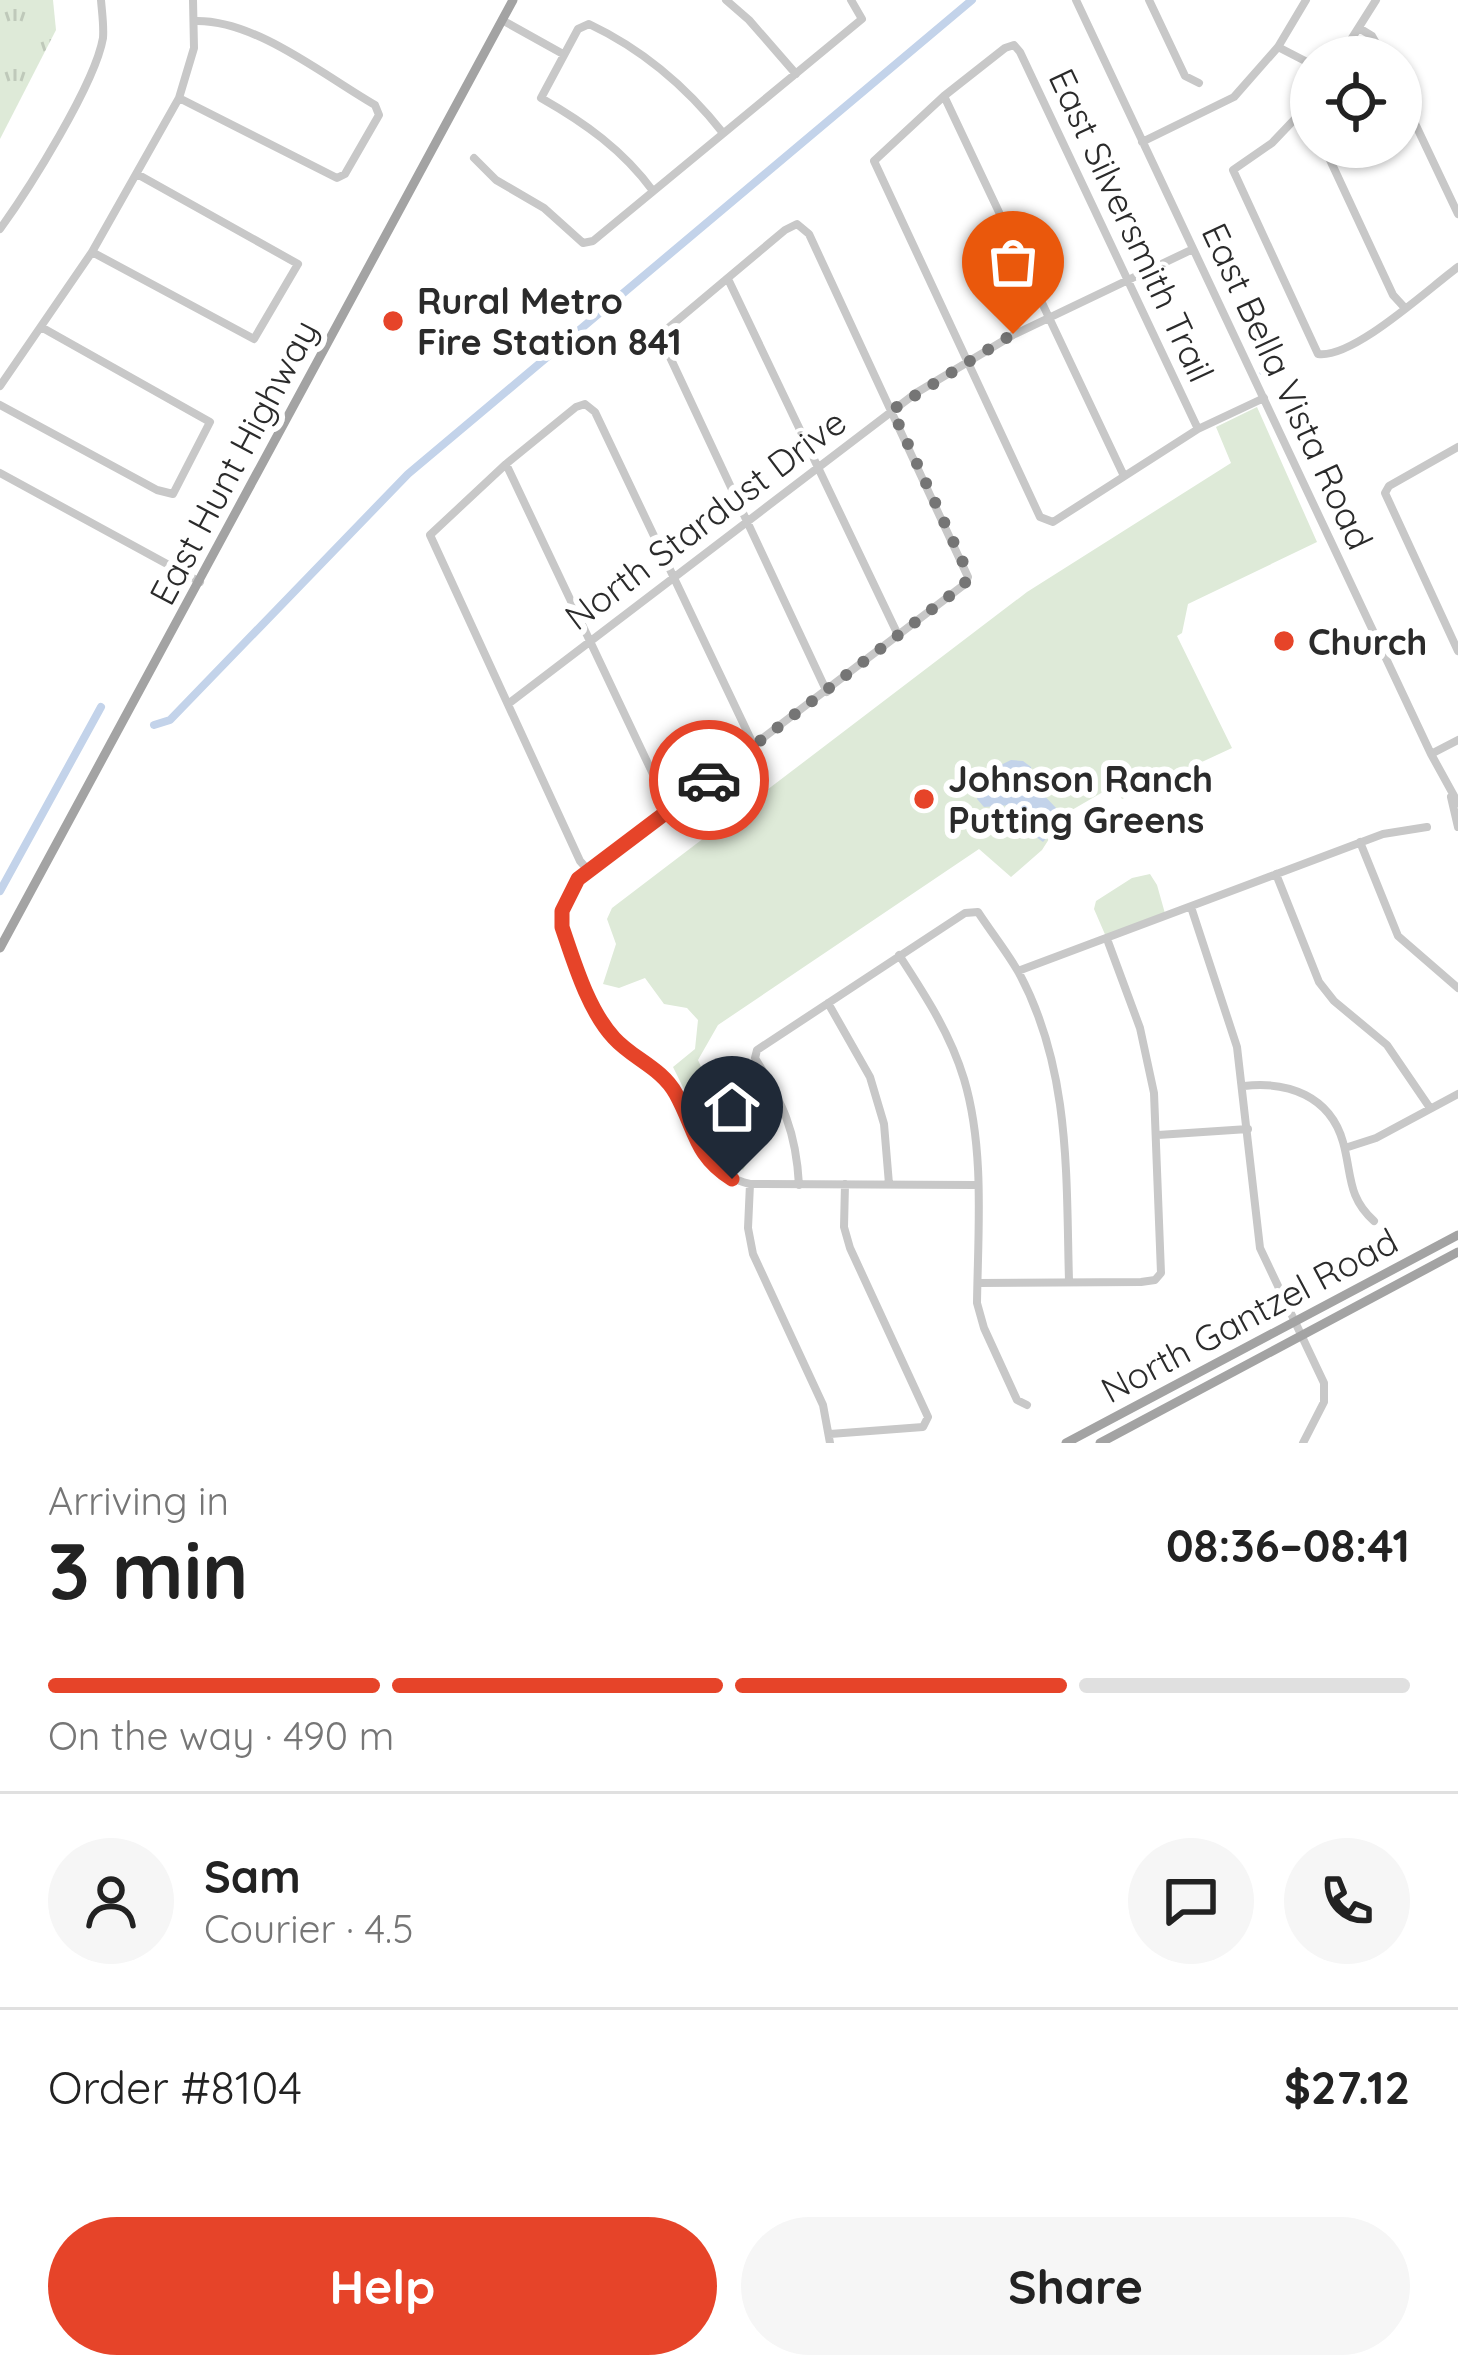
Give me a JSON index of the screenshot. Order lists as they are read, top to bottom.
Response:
{
  "streets": {
    "main road": ["East Hunt Highway", "North Gantzel Road"],
    "street": ["East Silversmith Trail", "East Bella Vista Road", "North Stardust Drive"]
  },
  "crossings": [
    ["East Silversmith Trail", "North Stardust Drive"],
    ["East Bella Vista Road", "North Stardust Drive"]
  ],
  "places": ["Rural Metro Fire Station 841", "Church", "Johnson Ranch Putting Greens"],
  "page": {
    "heading": ["3 min", "Arriving in", "08:36–08:41"],
    "panel": [
      "Sam",
      "Courier · 4.5",
      "Order #8104",
      "$27.12"
    ],
    "bar": "On the way · 490 m",
    "buttons": ["Help", "Share"]
  }
}
